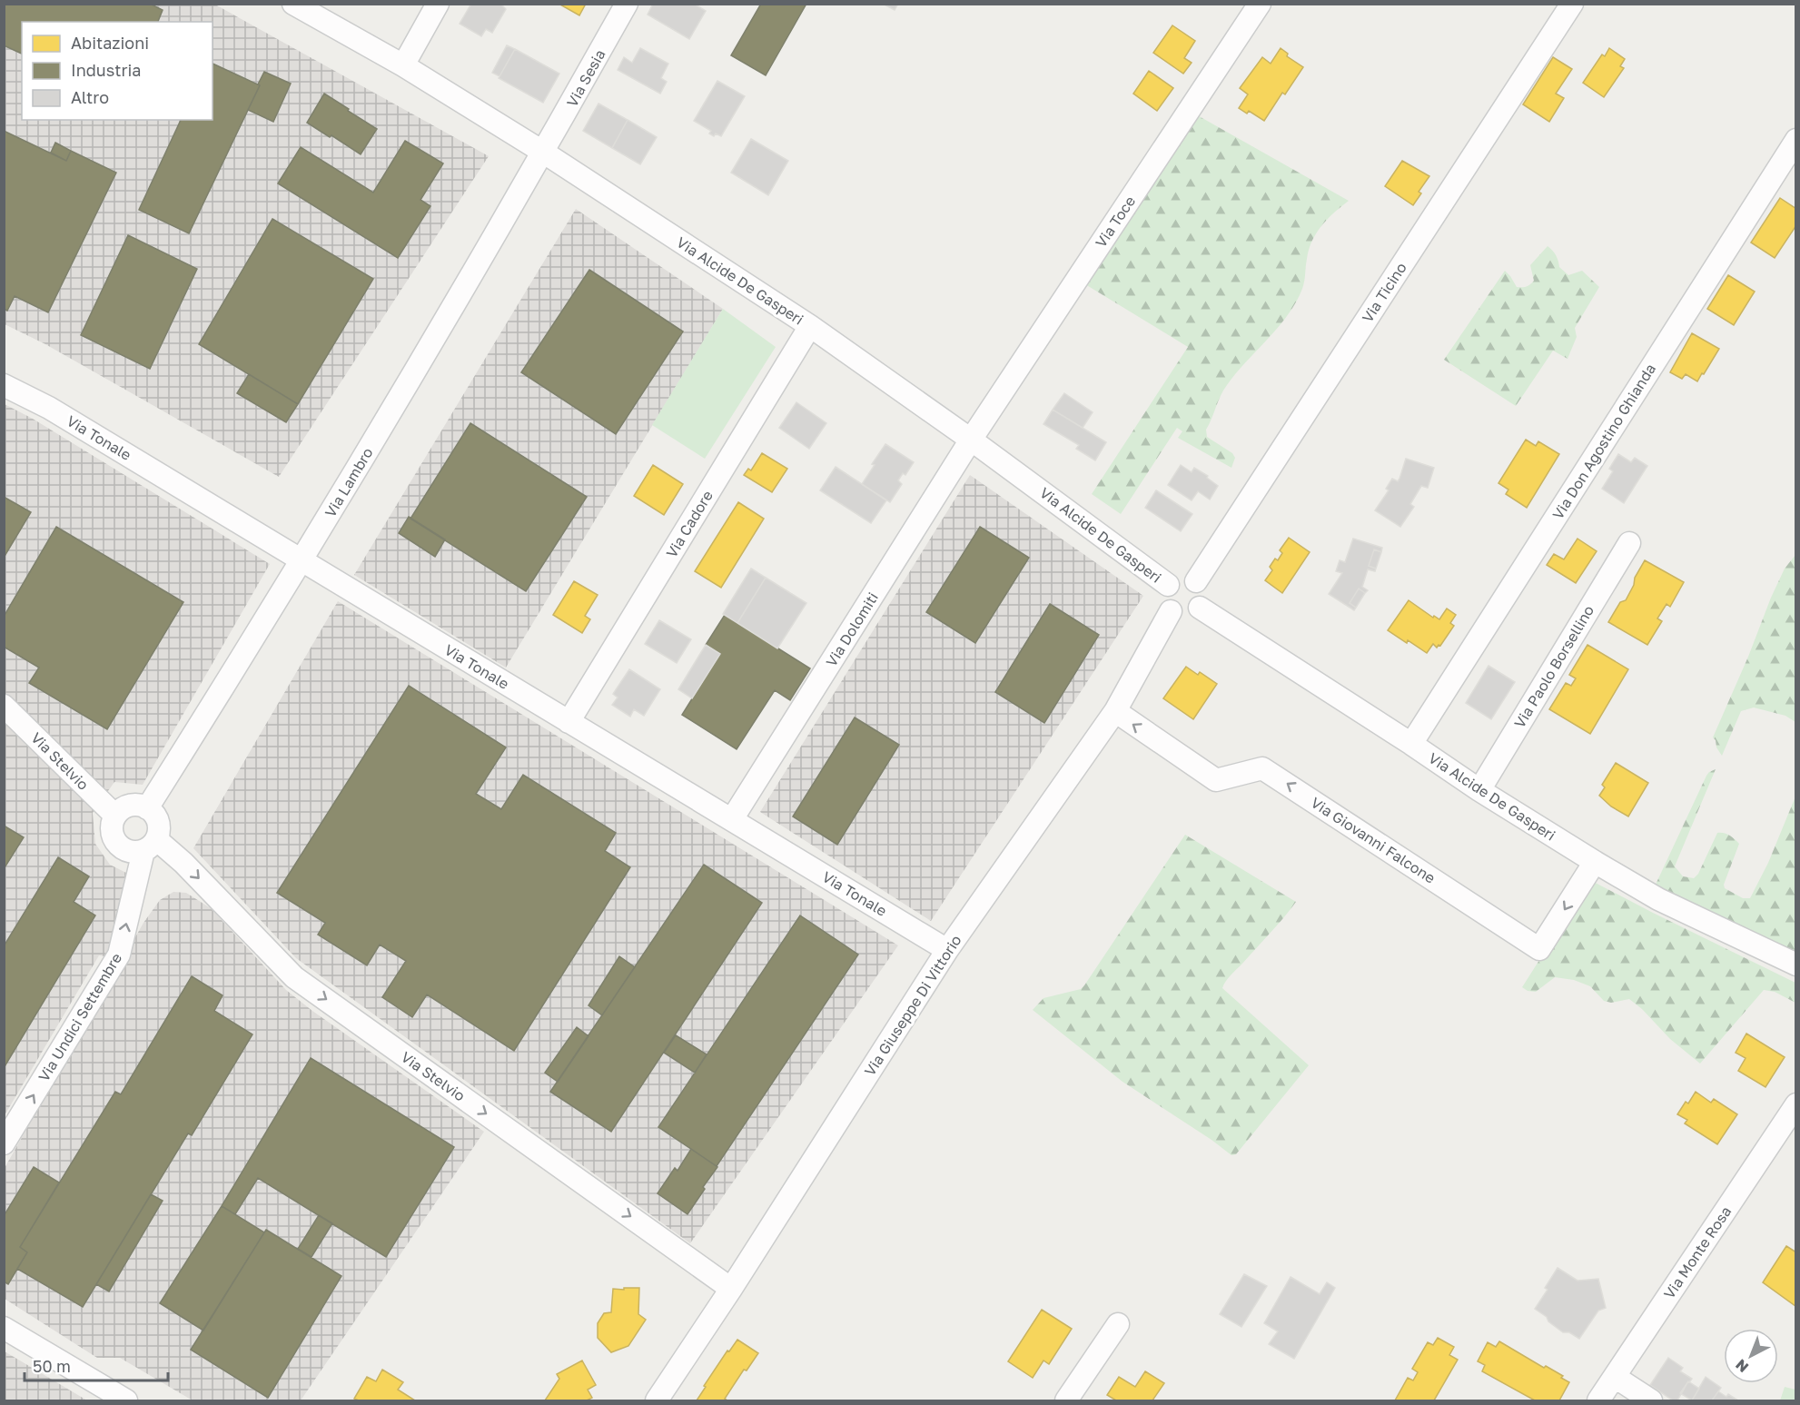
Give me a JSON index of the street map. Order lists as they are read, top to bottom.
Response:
{
  "streets": {
    "street": [
      "Via Sesia",
      "Via Toce",
      "Via Alcide De Gasperi",
      "Via Ticino",
      "Via Tonale",
      "Via Don Agostino Ghianda",
      "Via Lambro",
      "Via Cadore",
      "Via Dolomiti",
      "Via Paolo Borsellino",
      "Via Stelvio",
      "Via Giovanni Falcone",
      "Via Giuseppe Di Vittorio",
      "Via Undici Settembre",
      "Via Monte Rosa"
    ]
  },
  "crossings": [
    ["Via Sesia", "Via Alcide De Gasperi"],
    ["Via Sesia", "Via Lambro"],
    ["Via Toce", "Via Alcide De Gasperi"],
    ["Via Toce", "Via Dolomiti"],
    ["Via Alcide De Gasperi", "Via Ticino"],
    ["Via Alcide De Gasperi", "Via Don Agostino Ghianda"],
    ["Via Alcide De Gasperi", "Via Lambro"],
    ["Via Alcide De Gasperi", "Via Cadore"],
    ["Via Alcide De Gasperi", "Via Dolomiti"],
    ["Via Alcide De Gasperi", "Via Paolo Borsellino"],
    ["Via Alcide De Gasperi", "Via Giovanni Falcone"],
    ["Via Alcide De Gasperi", "Via Giuseppe Di Vittorio"],
    ["Via Ticino", "Via Giuseppe Di Vittorio"],
    ["Via Tonale", "Via Lambro"],
    ["Via Tonale", "Via Cadore"],
    ["Via Tonale", "Via Dolomiti"],
    ["Via Tonale", "Via Giuseppe Di Vittorio"],
    ["Via Lambro", "Via Stelvio"],
    ["Via Lambro", "Via Undici Settembre"],
    ["Via Stelvio", "Via Giuseppe Di Vittorio"],
    ["Via Stelvio", "Via Undici Settembre"],
    ["Via Giovanni Falcone", "Via Giuseppe Di Vittorio"]
  ],
  "one_way": ["Via Stelvio", "Via Giovanni Falcone", "Via Undici Settembre"],
  "legend": ["Abitazioni", "Industria", "Altro"],
  "scale_bar": "50 m",
  "north": "bottom left"
}
